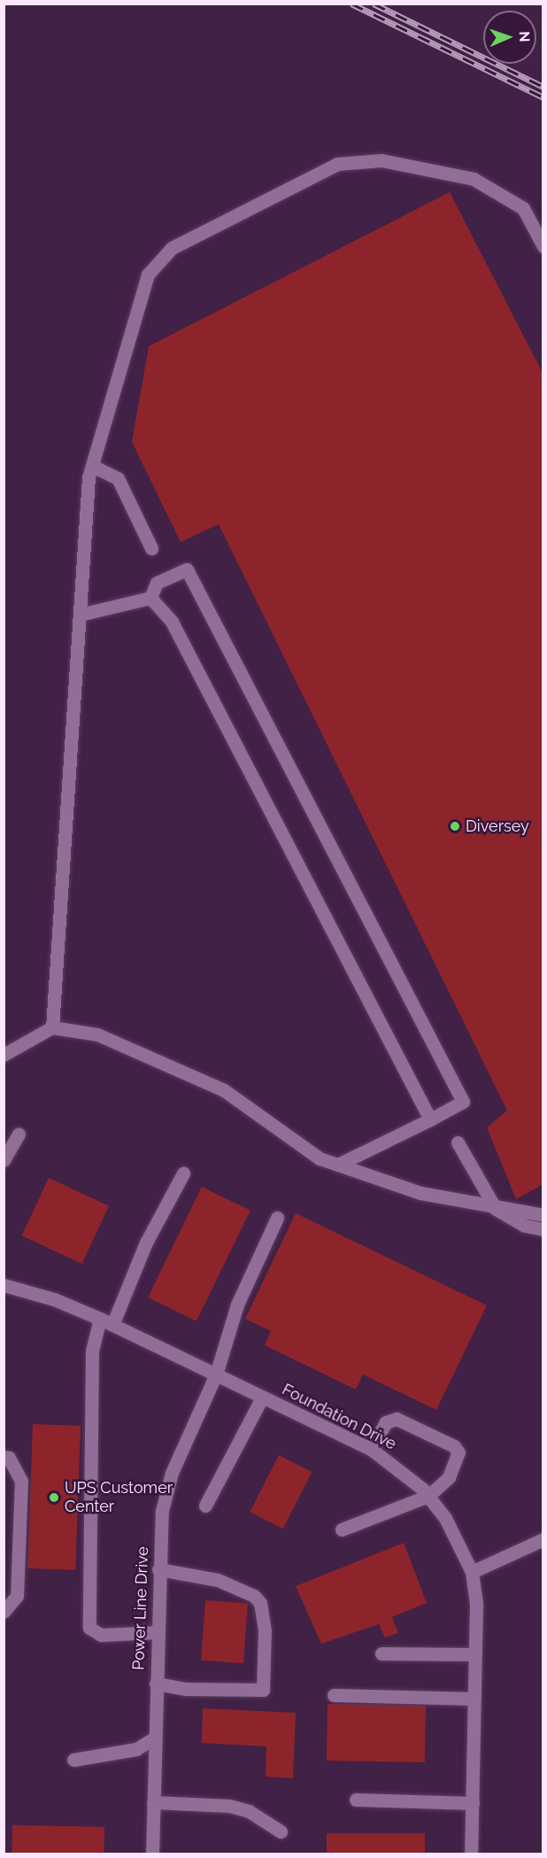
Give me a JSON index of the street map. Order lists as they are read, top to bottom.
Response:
{
  "streets": {
    "street": ["Foundation Drive", "Power Line Drive"]
  },
  "crossings": [
    ["Foundation Drive", "Power Line Drive"]
  ],
  "places": ["Diversey", "UPS Customer Center"],
  "north": "right"
}
